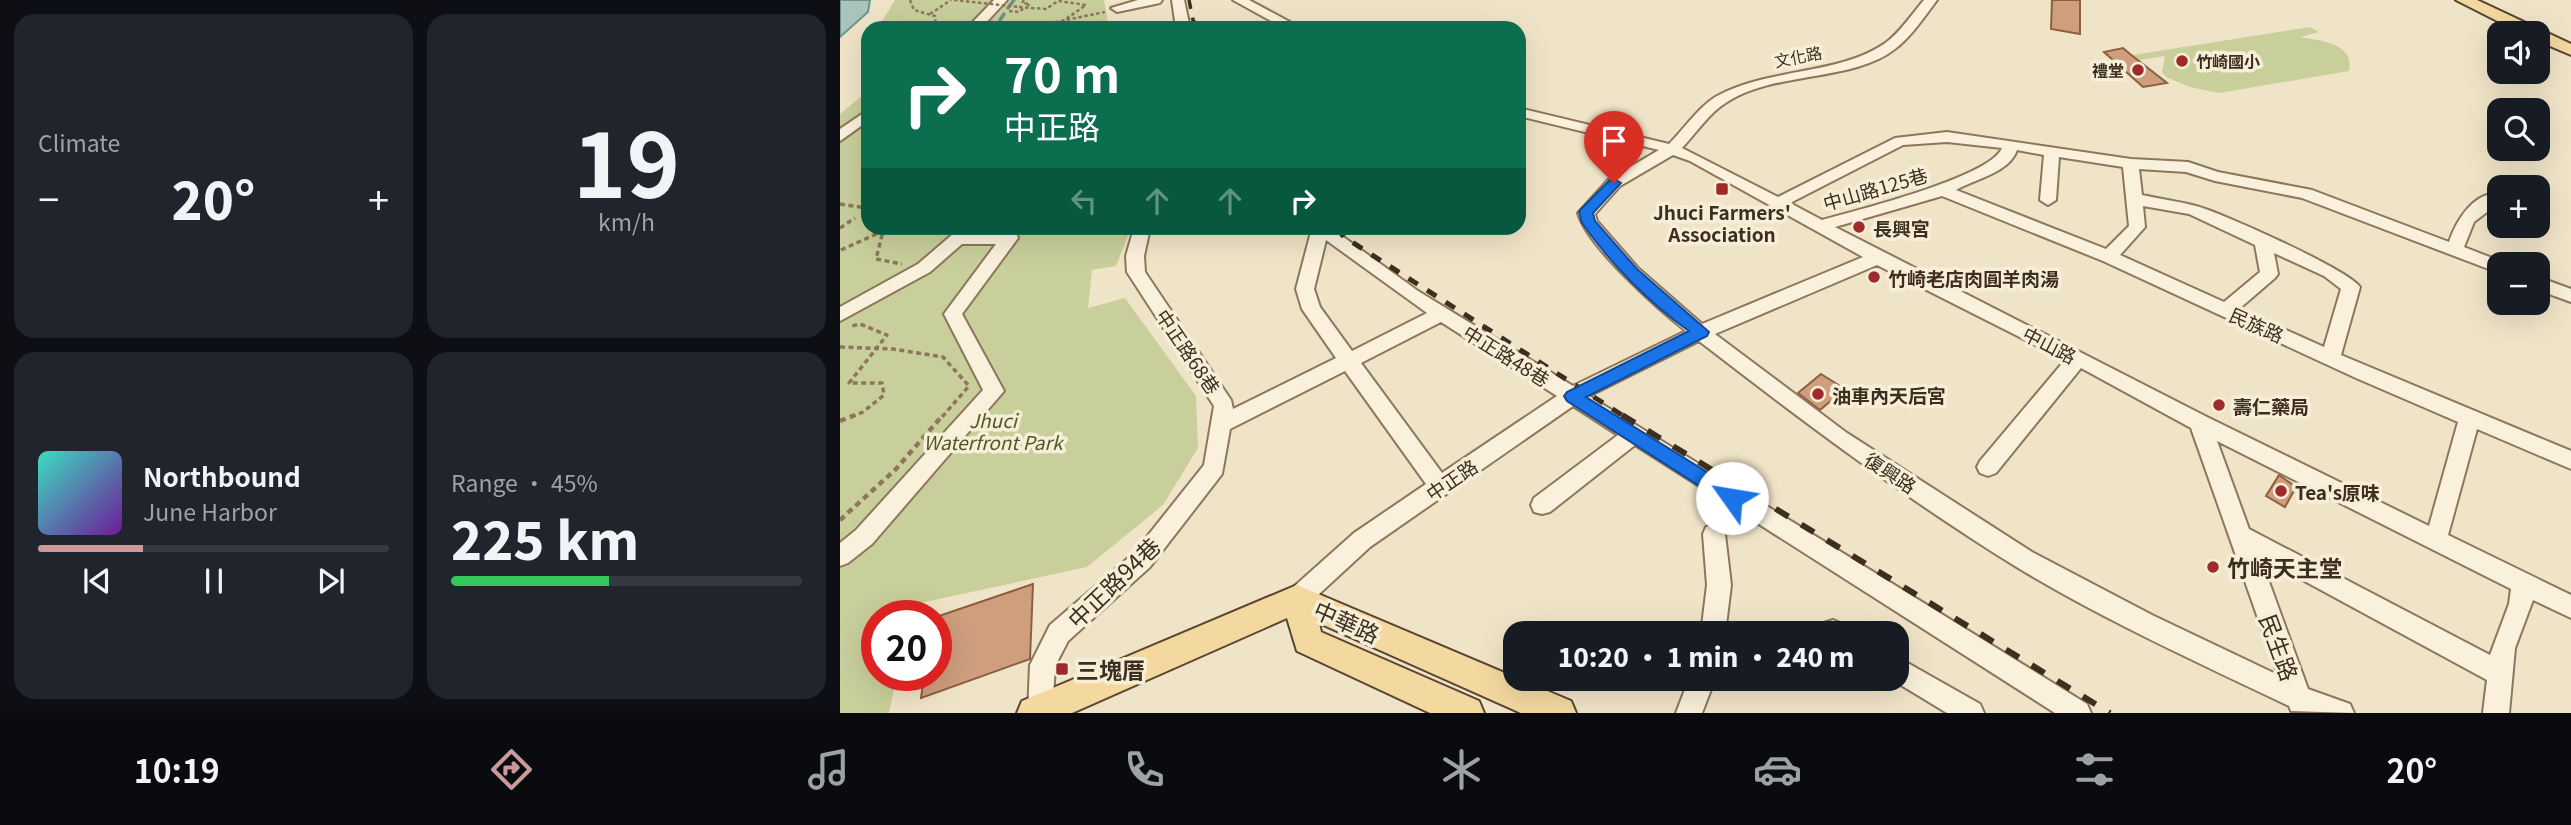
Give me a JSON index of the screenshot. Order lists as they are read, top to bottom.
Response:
{
  "streets": {
    "main road": ["中正路", "中華路"],
    "street": [
      "文化路",
      "中山路125巷",
      "民族路",
      "中山路",
      "中正路68巷",
      "中正路48巷",
      "復興路",
      "中正路94巷",
      "民生路"
    ]
  },
  "crossings": [
    ["文化路", "中山路"],
    ["文化路", "復興路"],
    ["中山路125巷", "民族路"],
    ["中山路125巷", "中山路"],
    ["中山路", "復興路"],
    ["中山路", "中正路"],
    ["中山路", "民生路"],
    ["中正路68巷", "中正路94巷"],
    ["中正路48巷", "中正路"],
    ["復興路", "中正路"],
    ["復興路", "民生路"],
    ["中正路", "中正路94巷"],
    ["中正路", "中華路"]
  ],
  "parks": ["Jhuci Waterfront Park"],
  "places": {
    "other": [
      "竹崎國小",
      "禮堂",
      "長興宮",
      "竹崎老店肉圓羊肉湯",
      "油車內天后宮",
      "壽仁藥局",
      "Tea's原味",
      "竹崎天主堂"
    ],
    "transit": ["Jhuci Farmers' Association", "三塊厝"]
  },
  "page": {
    "tile": [
      "Climate",
      ["19", "km/h"],
      ["Range · 45%", "225 km"]
    ],
    "map_buttons": ["+", "−"],
    "turn": ["70 m", "中正路"],
    "heat": ["−", "20°", "+"],
    "song": ["Northbound", "June Harbor"],
    "limit": "20",
    "trip": "10:20 · 1 min · 240 m",
    "tabs": ["10:19", "20°"]
  }
}
